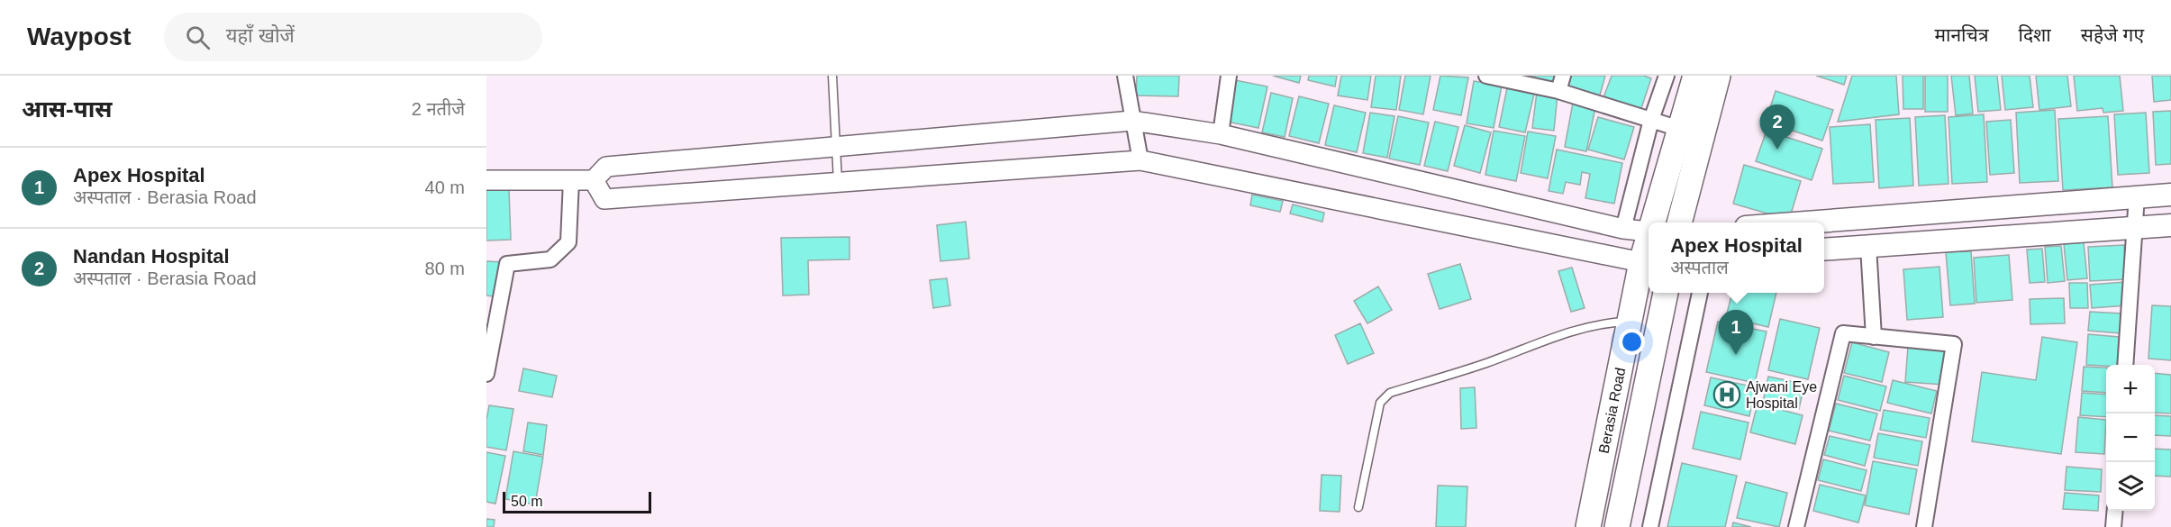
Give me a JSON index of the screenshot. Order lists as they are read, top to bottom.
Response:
{
  "streets": {
    "main road": ["Berasia Road"]
  },
  "places": {
    "hospital": ["Ajwani Eye Hospital"]
  },
  "scale_bar": "50 m",
  "page": {
    "header": "Waypost",
    "search": "यहाँ खोजें",
    "nav": ["मानचित्र", "दिशा", "सहेजे गए"],
    "heading": ["आस-पास", "2 नतीजे"],
    "pins": ["2", "1"],
    "list": [
      {
        "mark": "1",
        "name": "Apex Hospital",
        "note": "अस्पताल · Berasia Road",
        "value": "40 m"
      },
      {
        "mark": "2",
        "name": "Nandan Hospital",
        "note": "अस्पताल · Berasia Road",
        "value": "80 m"
      }
    ],
    "popup": ["Apex Hospital", "अस्पताल"],
    "map_buttons": ["+", "−"],
    "scale": "50 m"
  }
}
